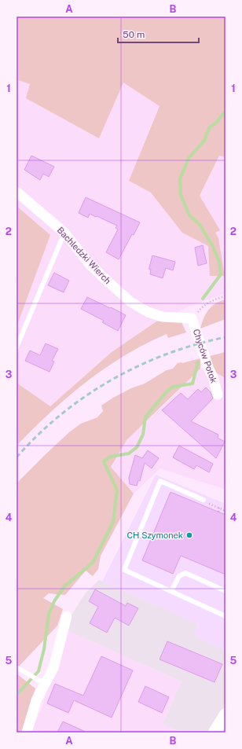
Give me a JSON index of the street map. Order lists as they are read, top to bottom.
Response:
{
  "streets": {
    "street": ["Bachledzki Wierch", "Chyców Potok"]
  },
  "crossings": [
    ["Bachledzki Wierch", "Chyców Potok"]
  ],
  "places": ["CH Szymonek"],
  "scale_bar": "50 m",
  "grid": {
    "columns": ["A", "B"],
    "rows": [
      "1",
      "2",
      "3",
      "4",
      "5"
    ]
  }
}
